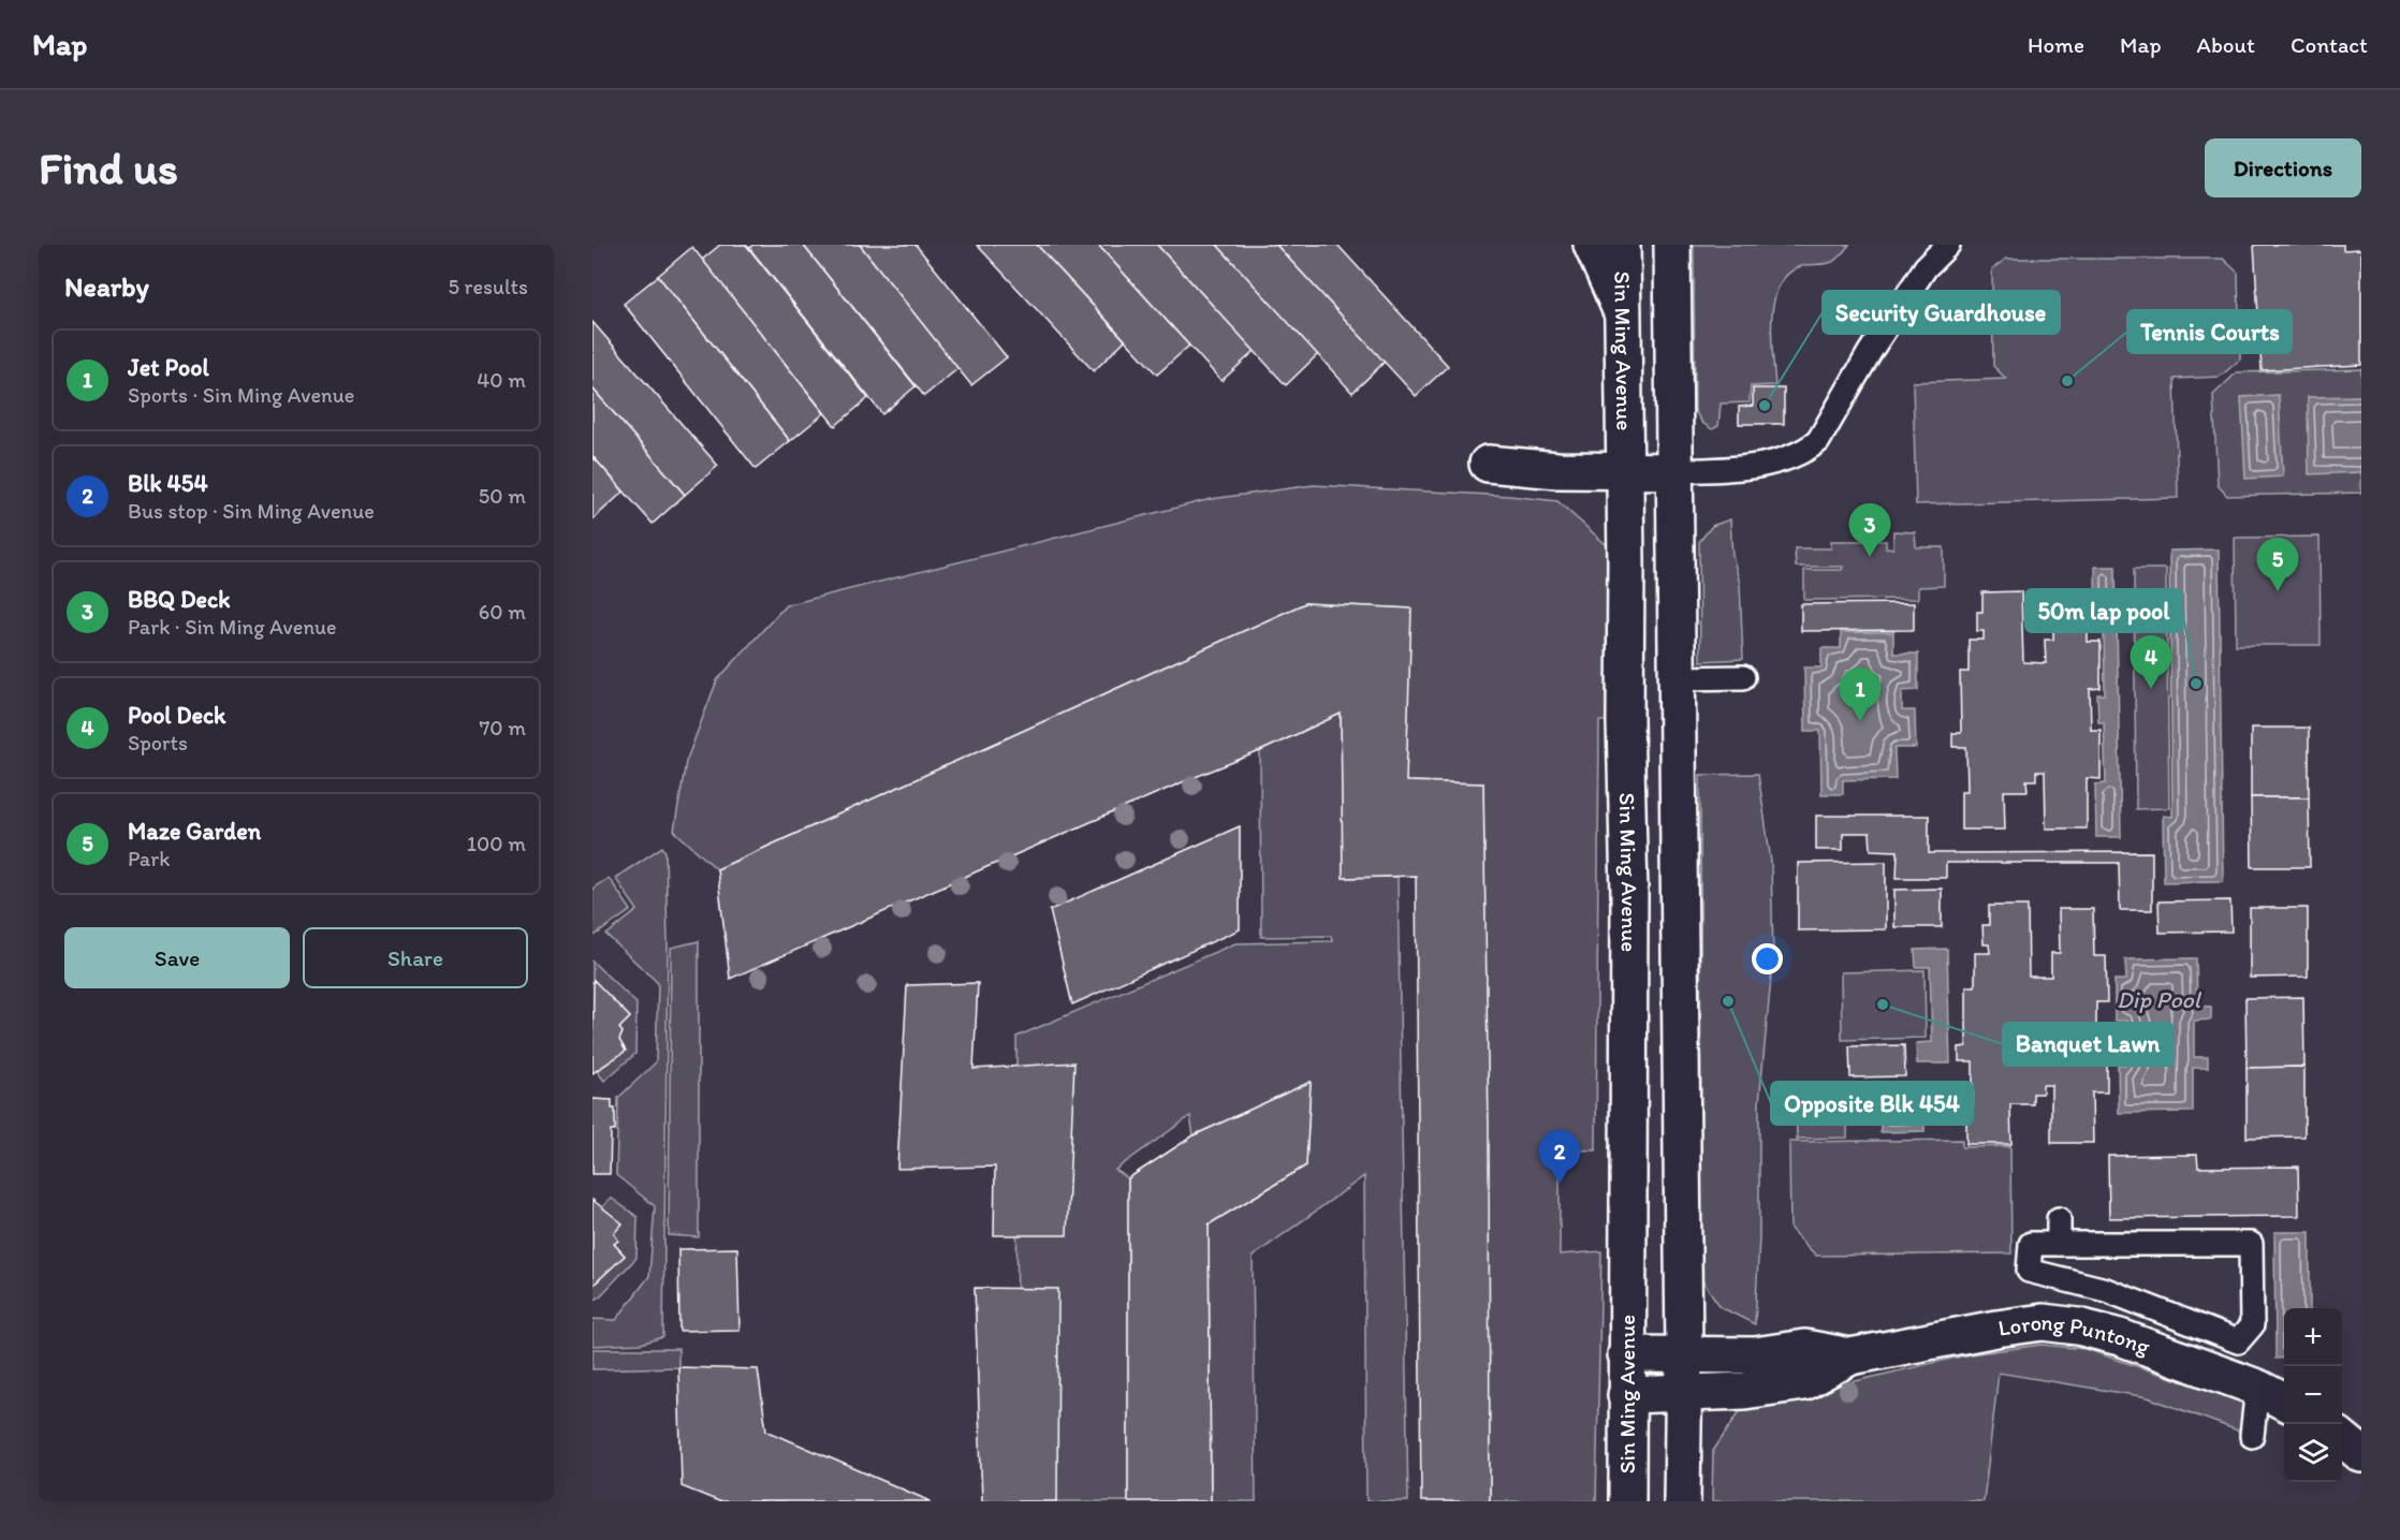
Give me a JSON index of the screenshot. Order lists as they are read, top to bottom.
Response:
{
  "streets": {
    "main road": ["Sin Ming Avenue", "Lorong Puntong"]
  },
  "crossings": [
    ["Sin Ming Avenue", "Lorong Puntong"]
  ],
  "water": ["Dip Pool"],
  "places": [
    "Tennis Courts",
    "Security Guardhouse",
    "50m lap pool",
    "Opposite Blk 454",
    "Banquet Lawn"
  ],
  "page": {
    "header": "Map",
    "nav": [
      "Home",
      "Map",
      "About",
      "Contact"
    ],
    "buttons": [
      "Directions",
      ["Save", "Share"]
    ],
    "title": "Find us",
    "heading": ["Nearby", "5 results"],
    "list": [
      {
        "mark": "1",
        "name": "Jet Pool",
        "note": "Sports · Sin Ming Avenue",
        "value": "40 m"
      },
      {
        "mark": "2",
        "name": "Blk 454",
        "note": "Bus stop · Sin Ming Avenue",
        "value": "50 m"
      },
      {
        "mark": "3",
        "name": "BBQ Deck",
        "note": "Park · Sin Ming Avenue",
        "value": "60 m"
      },
      {
        "mark": "4",
        "name": "Pool Deck",
        "note": "Sports",
        "value": "70 m"
      },
      {
        "mark": "5",
        "name": "Maze Garden",
        "note": "Park",
        "value": "100 m"
      }
    ],
    "pins": [
      "3",
      "5",
      "4",
      "1",
      "2"
    ],
    "map_buttons": ["+", "−"]
  }
}
